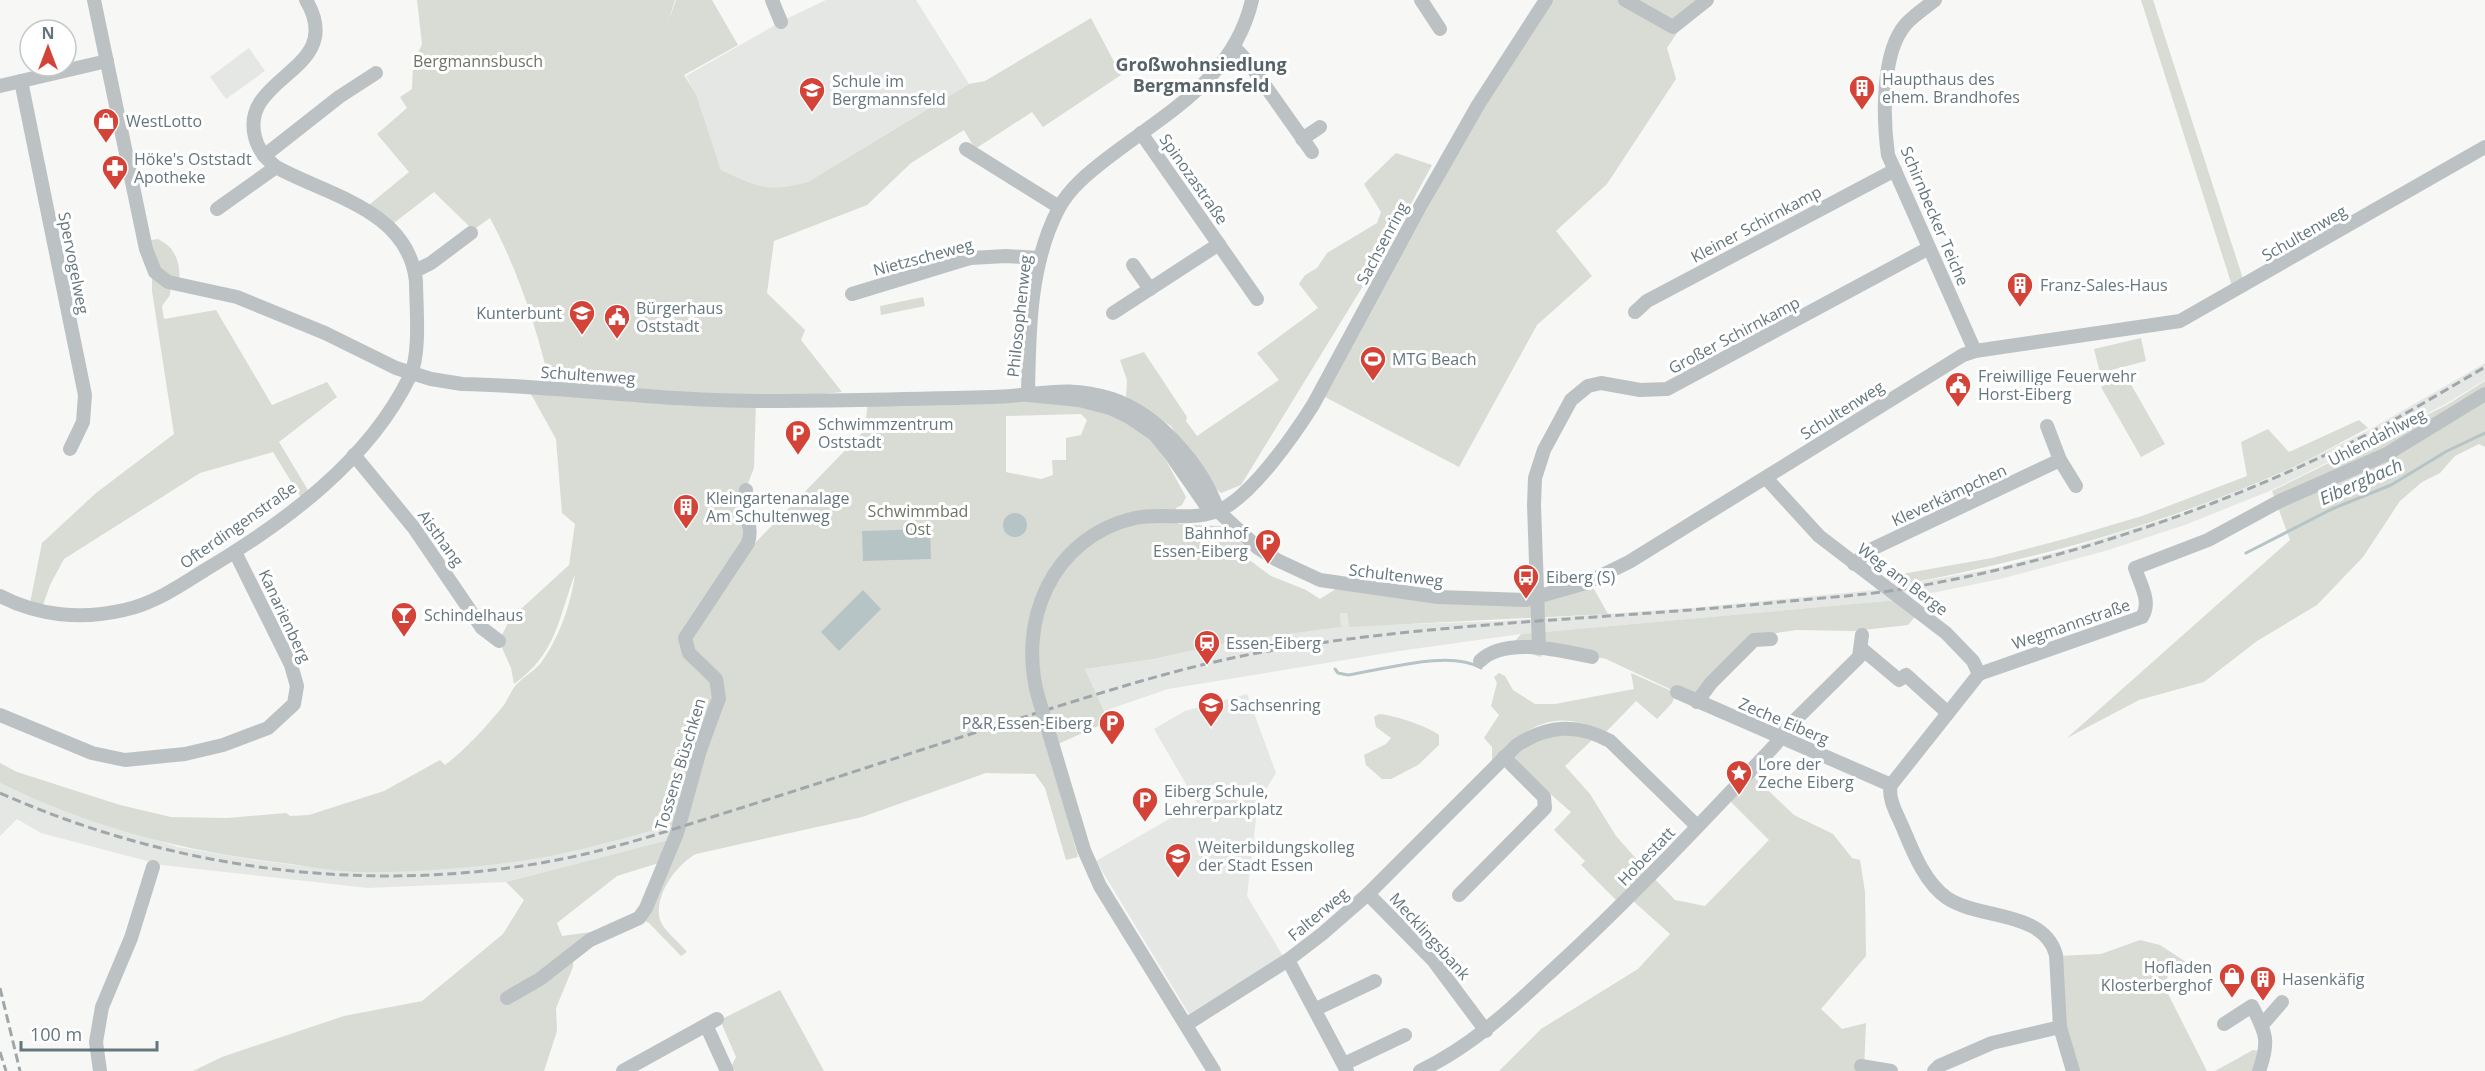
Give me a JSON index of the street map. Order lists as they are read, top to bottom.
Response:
{
  "streets": {
    "street": [
      "Spinozastraße",
      "Schirnbecker Teiche",
      "Kleiner Schirnkamp",
      "Schultenweg",
      "Sachsenring",
      "Nietzscheweg",
      "Spervogelweg",
      "Philosophenweg",
      "Großer Schirnkamp",
      "Uhlendahlweg",
      "Kleverkämpchen",
      "Ofterdingenstraße",
      "Aisthang",
      "Weg am Berge",
      "Kanarienberg",
      "Wegmannstraße",
      "Zeche Eiberg",
      "Tossens Büschken",
      "Hobestatt",
      "Falterweg",
      "Mecklingsbank"
    ]
  },
  "crossings": [
    ["Spinozastraße", "Philosophenweg"],
    ["Schirnbecker Teiche", "Kleiner Schirnkamp"],
    ["Schirnbecker Teiche", "Schultenweg"],
    ["Schirnbecker Teiche", "Großer Schirnkamp"],
    ["Schultenweg", "Sachsenring"],
    ["Schultenweg", "Philosophenweg"],
    ["Schultenweg", "Großer Schirnkamp"],
    ["Schultenweg", "Ofterdingenstraße"],
    ["Schultenweg", "Weg am Berge"],
    ["Sachsenring", "Falterweg"],
    ["Nietzscheweg", "Philosophenweg"],
    ["Uhlendahlweg", "Wegmannstraße"],
    ["Kleverkämpchen", "Weg am Berge"],
    ["Ofterdingenstraße", "Aisthang"],
    ["Ofterdingenstraße", "Kanarienberg"],
    ["Weg am Berge", "Wegmannstraße"],
    ["Zeche Eiberg", "Hobestatt"],
    ["Hobestatt", "Falterweg"],
    ["Hobestatt", "Mecklingsbank"],
    ["Falterweg", "Mecklingsbank"]
  ],
  "districts": ["Großwohnsiedlung Bergmannsfeld"],
  "water": ["Eibergbach"],
  "parks": ["Bergmannsbusch", "Schwimmbad Ost"],
  "places": {
    "building": [
      "Haupthaus des ehem. Brandhofes",
      "Franz-Sales-Haus",
      "Kleingartenanalage Am Schultenweg",
      "Hasenkäfig"
    ],
    "school or university": [
      "Schule im Bergmannsfeld",
      "Kunterbunt",
      "Sachsenring",
      "Weiterbildungskolleg der Stadt Essen"
    ],
    "shop": ["WestLotto", "Hofladen Klosterberghof"],
    "pharmacy": ["Höke's Oststadt Apotheke"],
    "public building": ["Bürgerhaus Oststadt", "Freiwillige Feuerwehr Horst-Eiberg"],
    "sports": ["MTG Beach"],
    "parking": [
      "Schwimmzentrum Oststadt",
      "Bahnhof Essen-Eiberg",
      "P&R,Essen-Eiberg",
      "Eiberg Schule, Lehrerparkplatz"
    ],
    "bus stop": ["Eiberg (S)"],
    "bar": ["Schindelhaus"],
    "station": ["Essen-Eiberg"],
    "place": ["Lore der Zeche Eiberg"]
  },
  "scale_bar": "100 m",
  "north": "top"
}
